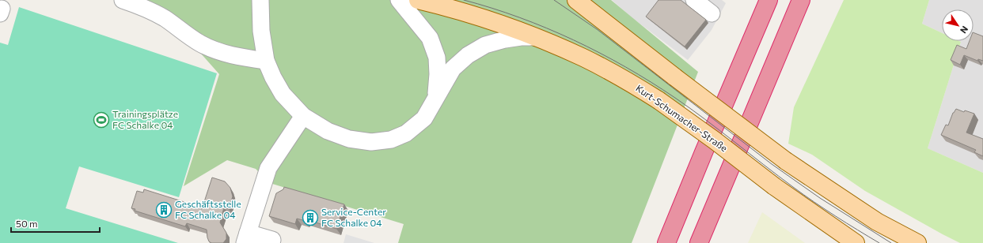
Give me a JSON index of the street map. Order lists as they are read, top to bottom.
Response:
{
  "streets": {
    "main road": ["Kurt-Schumacher-Straße"]
  },
  "places": {
    "sports": ["Trainingsplätze FC Schalke 04"],
    "building": ["Geschäftsstelle FC Schalke 04", "Service-Center FC Schalke 04"]
  },
  "scale_bar": "50 m",
  "north": "bottom right"
}
